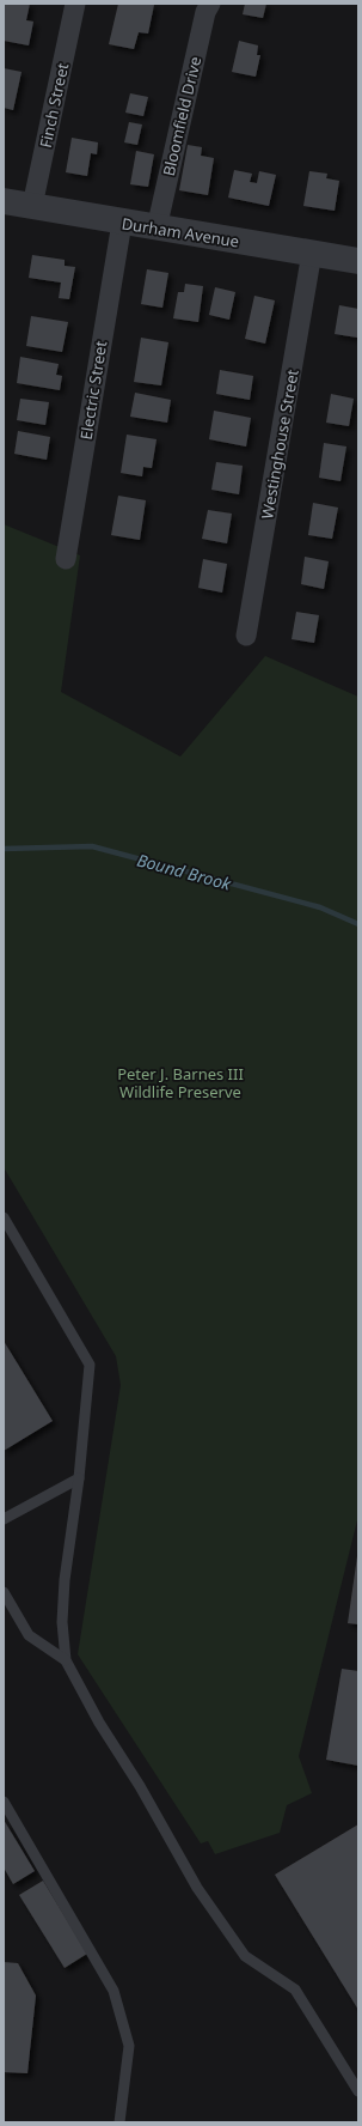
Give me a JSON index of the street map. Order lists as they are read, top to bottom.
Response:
{
  "streets": {
    "street": [
      "Finch Street",
      "Bloomfield Drive",
      "Durham Avenue",
      "Electric Street",
      "Westinghouse Street"
    ]
  },
  "crossings": [
    ["Finch Street", "Durham Avenue"],
    ["Bloomfield Drive", "Durham Avenue"],
    ["Durham Avenue", "Electric Street"],
    ["Durham Avenue", "Westinghouse Street"]
  ],
  "water": ["Bound Brook"],
  "parks": ["Peter J. Barnes III Wildlife Preserve"]
}
